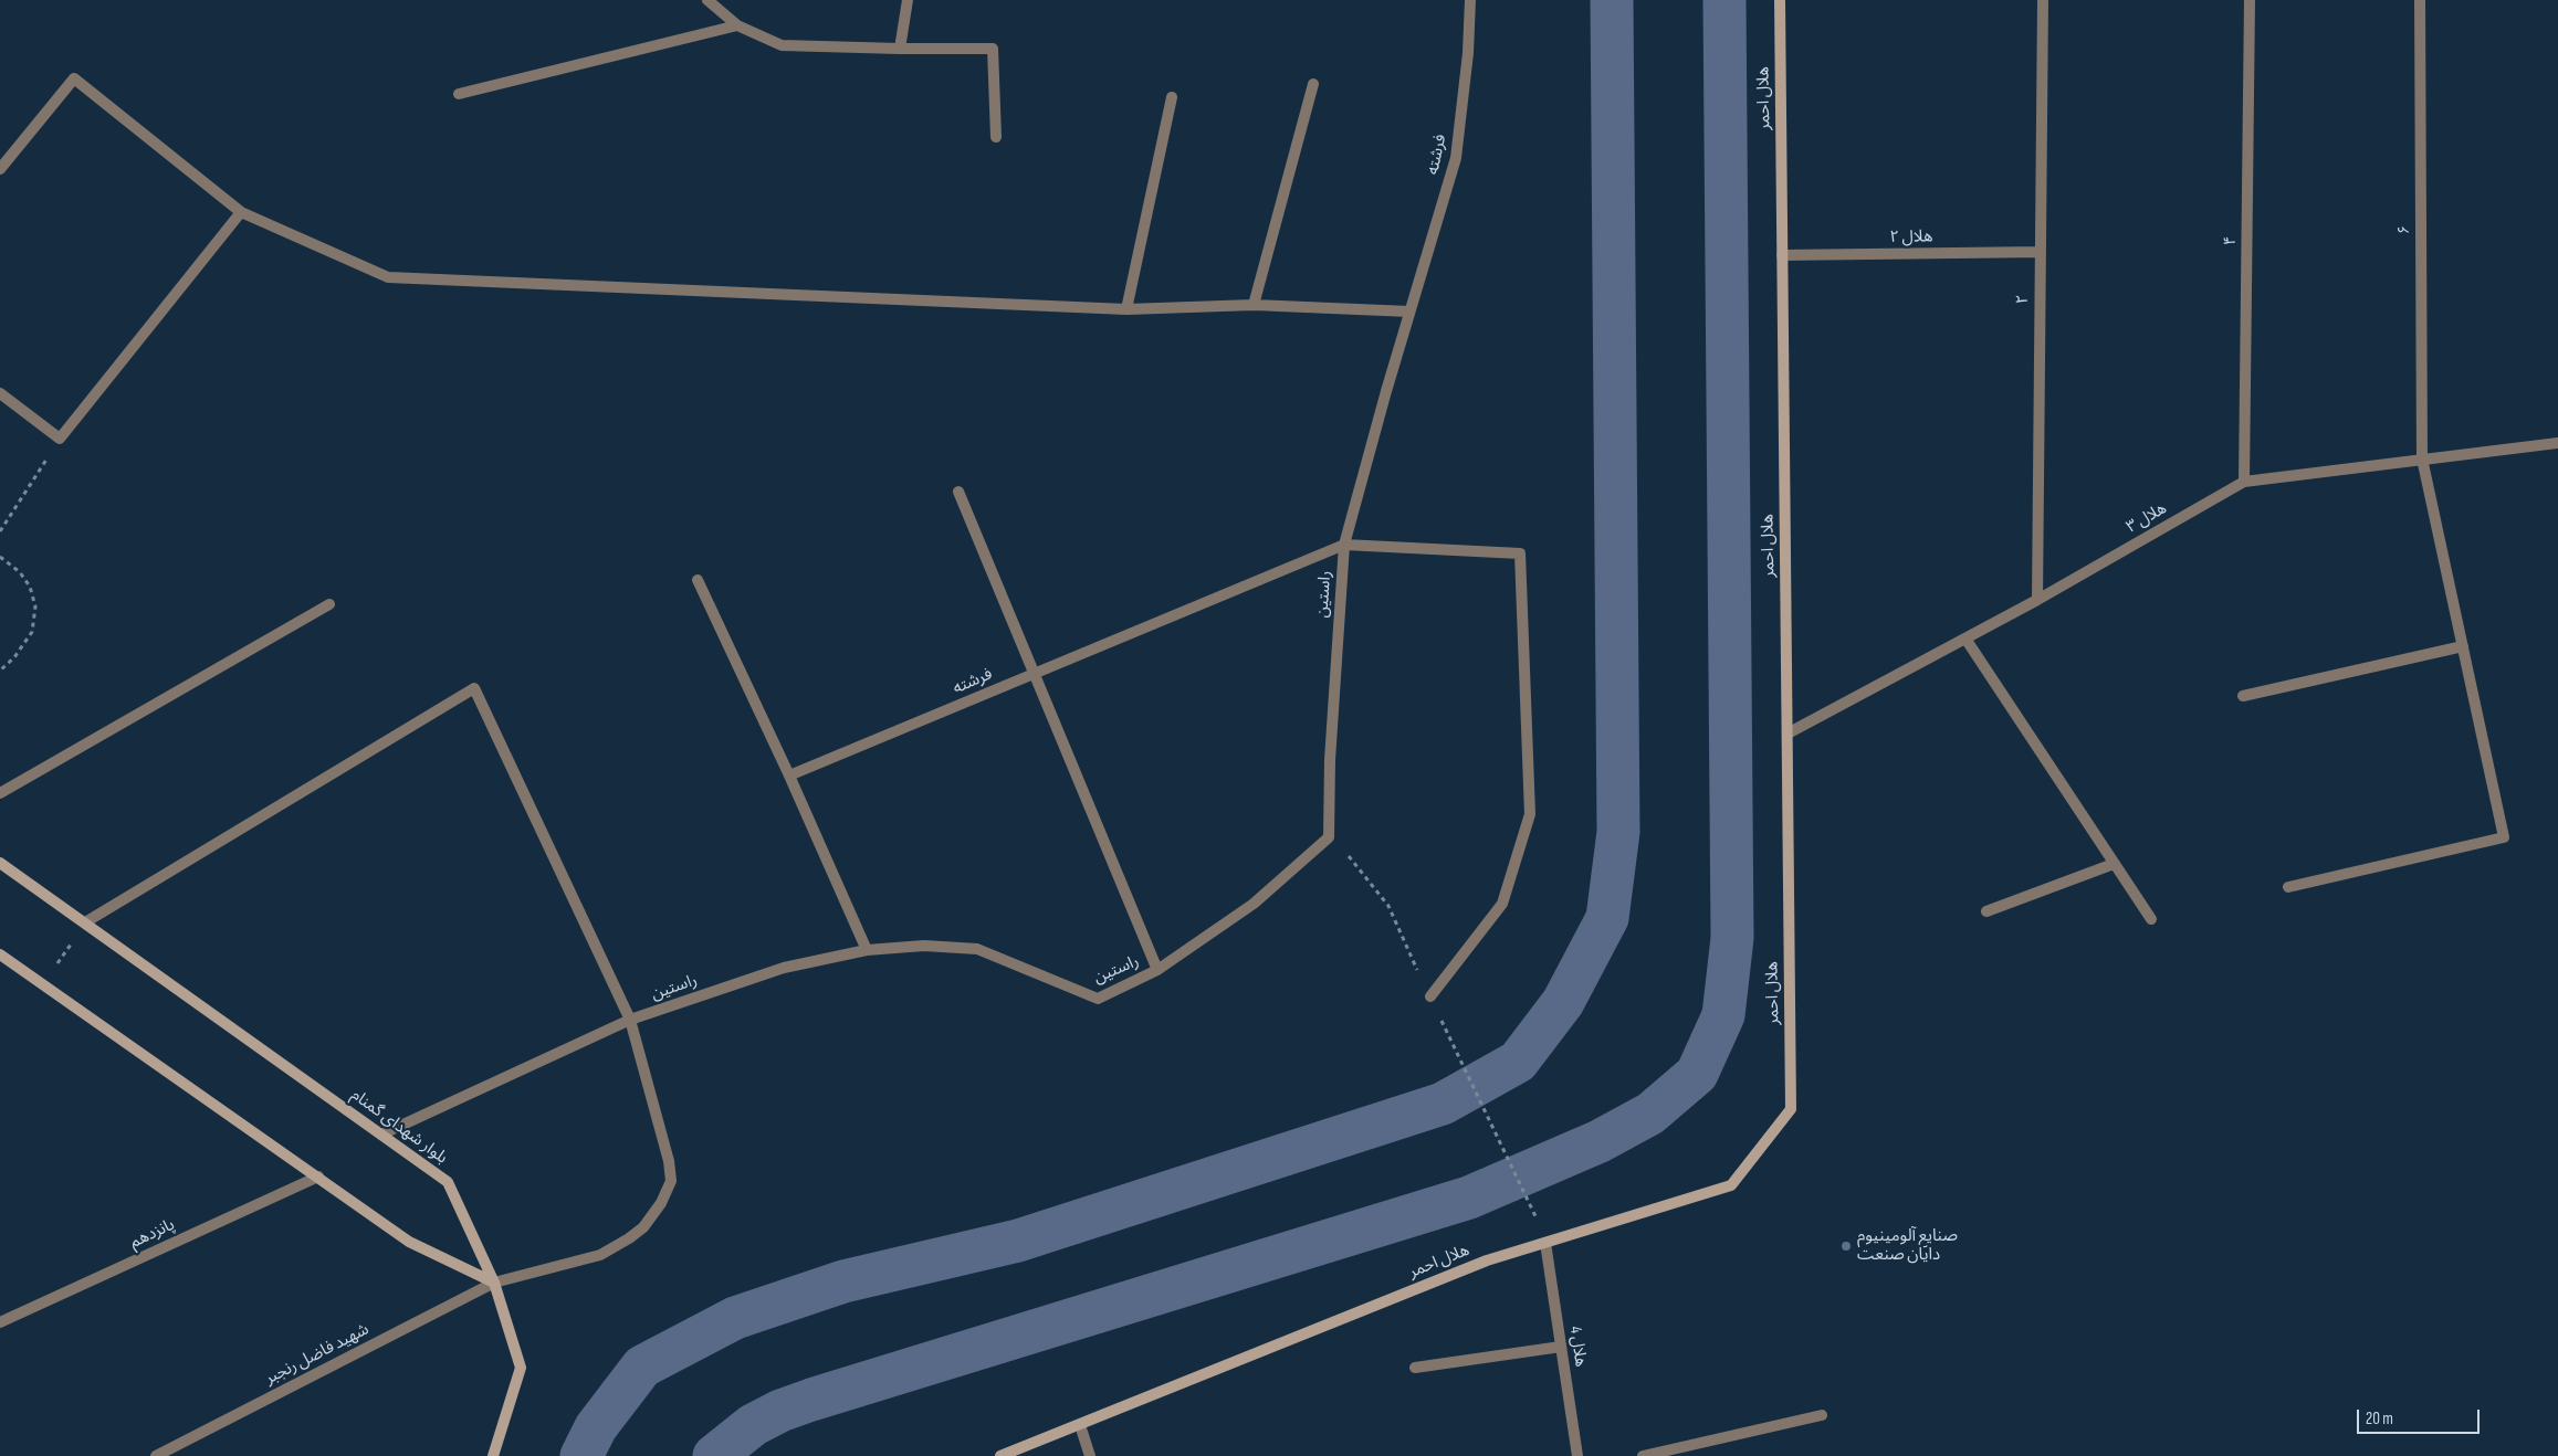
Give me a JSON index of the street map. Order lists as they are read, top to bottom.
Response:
{
  "streets": {
    "main road": ["هلال احمر", "بلوار شهدای گمنام"],
    "street": [
      "فرشته",
      "۶",
      "هلال ۲",
      "۴",
      "۲",
      "هلال ۳",
      "راستین",
      "پانزدهم",
      "هلال 4",
      "شهید فاضل رنجبر"
    ]
  },
  "crossings": [
    ["هلال احمر", "هلال ۲"],
    ["هلال احمر", "هلال ۳"],
    ["هلال احمر", "هلال 4"],
    ["فرشته", "راستین"],
    ["۶", "هلال ۳"],
    ["هلال ۲", "۲"],
    ["۴", "هلال ۳"],
    ["۲", "هلال ۳"],
    ["راستین", "بلوار شهدای گمنام"],
    ["راستین", "شهید فاضل رنجبر"],
    ["بلوار شهدای گمنام", "شهید فاضل رنجبر"]
  ],
  "places": ["صنايع آلومینیوم دایان صنعت"],
  "scale_bar": "20 m"
}
